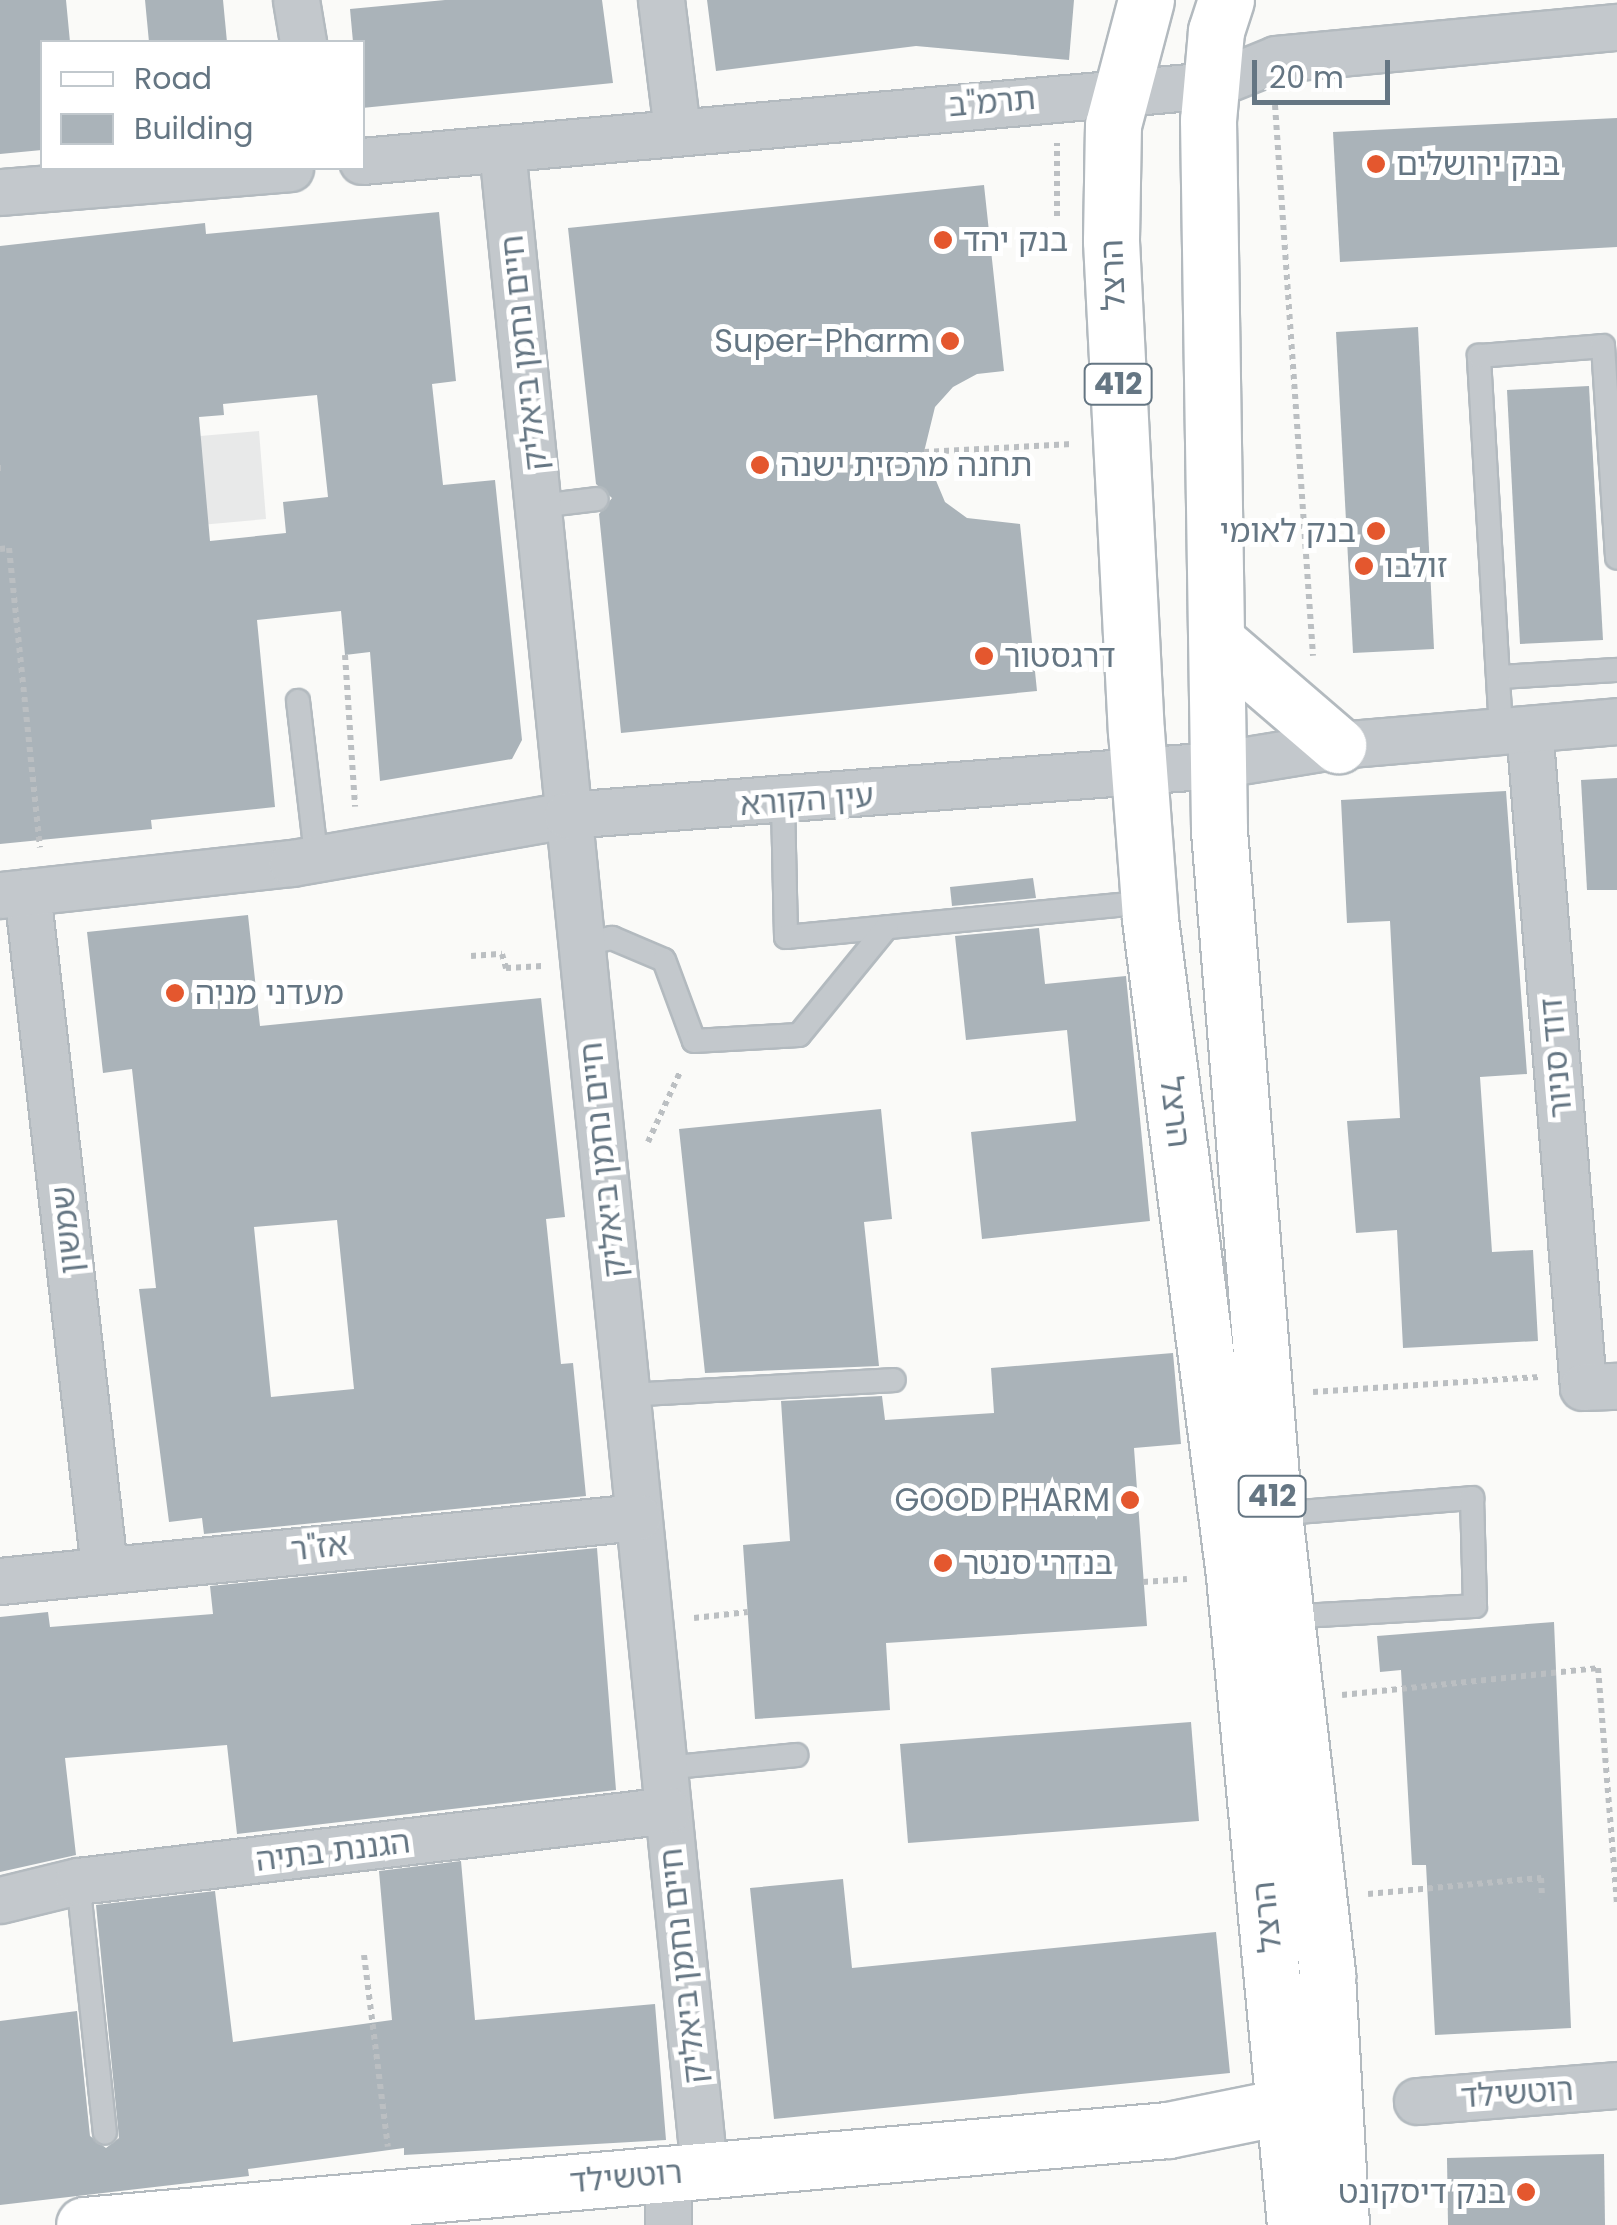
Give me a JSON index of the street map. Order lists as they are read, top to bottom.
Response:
{
  "streets": {
    "main road": ["הרצל", "412", "רוטשילד"],
    "street": [
      "תרמ\"ב",
      "חיים נחמן ביאליק",
      "עין הקורא",
      "דוד סניור",
      "שמשון",
      "אז\"ר",
      "הגננת בתיה"
    ]
  },
  "crossings": [
    ["תרמ\"ב", "הרצל"],
    ["תרמ\"ב", "חיים נחמן ביאליק"],
    ["הרצל", "עין הקורא"],
    ["הרצל", "רוטשילד"],
    ["חיים נחמן ביאליק", "עין הקורא"],
    ["חיים נחמן ביאליק", "אז\"ר"],
    ["חיים נחמן ביאליק", "הגננת בתיה"],
    ["חיים נחמן ביאליק", "רוטשילד"],
    ["עין הקורא", "דוד סניור"],
    ["עין הקורא", "שמשון"],
    ["שמשון", "אז\"ר"]
  ],
  "places": [
    "בנק ירושלים",
    "בנק יהד",
    "Super-Pharm",
    "תחנה מרכזית ישנה",
    "בנק לאומי",
    "זולבו",
    "דרגסטור",
    "מעדני מניה",
    "GOOD PHARM",
    "בנדרי סנטר",
    "בנק דיסקונט"
  ],
  "legend": ["Road", "Building"],
  "scale_bar": "20 m"
}
